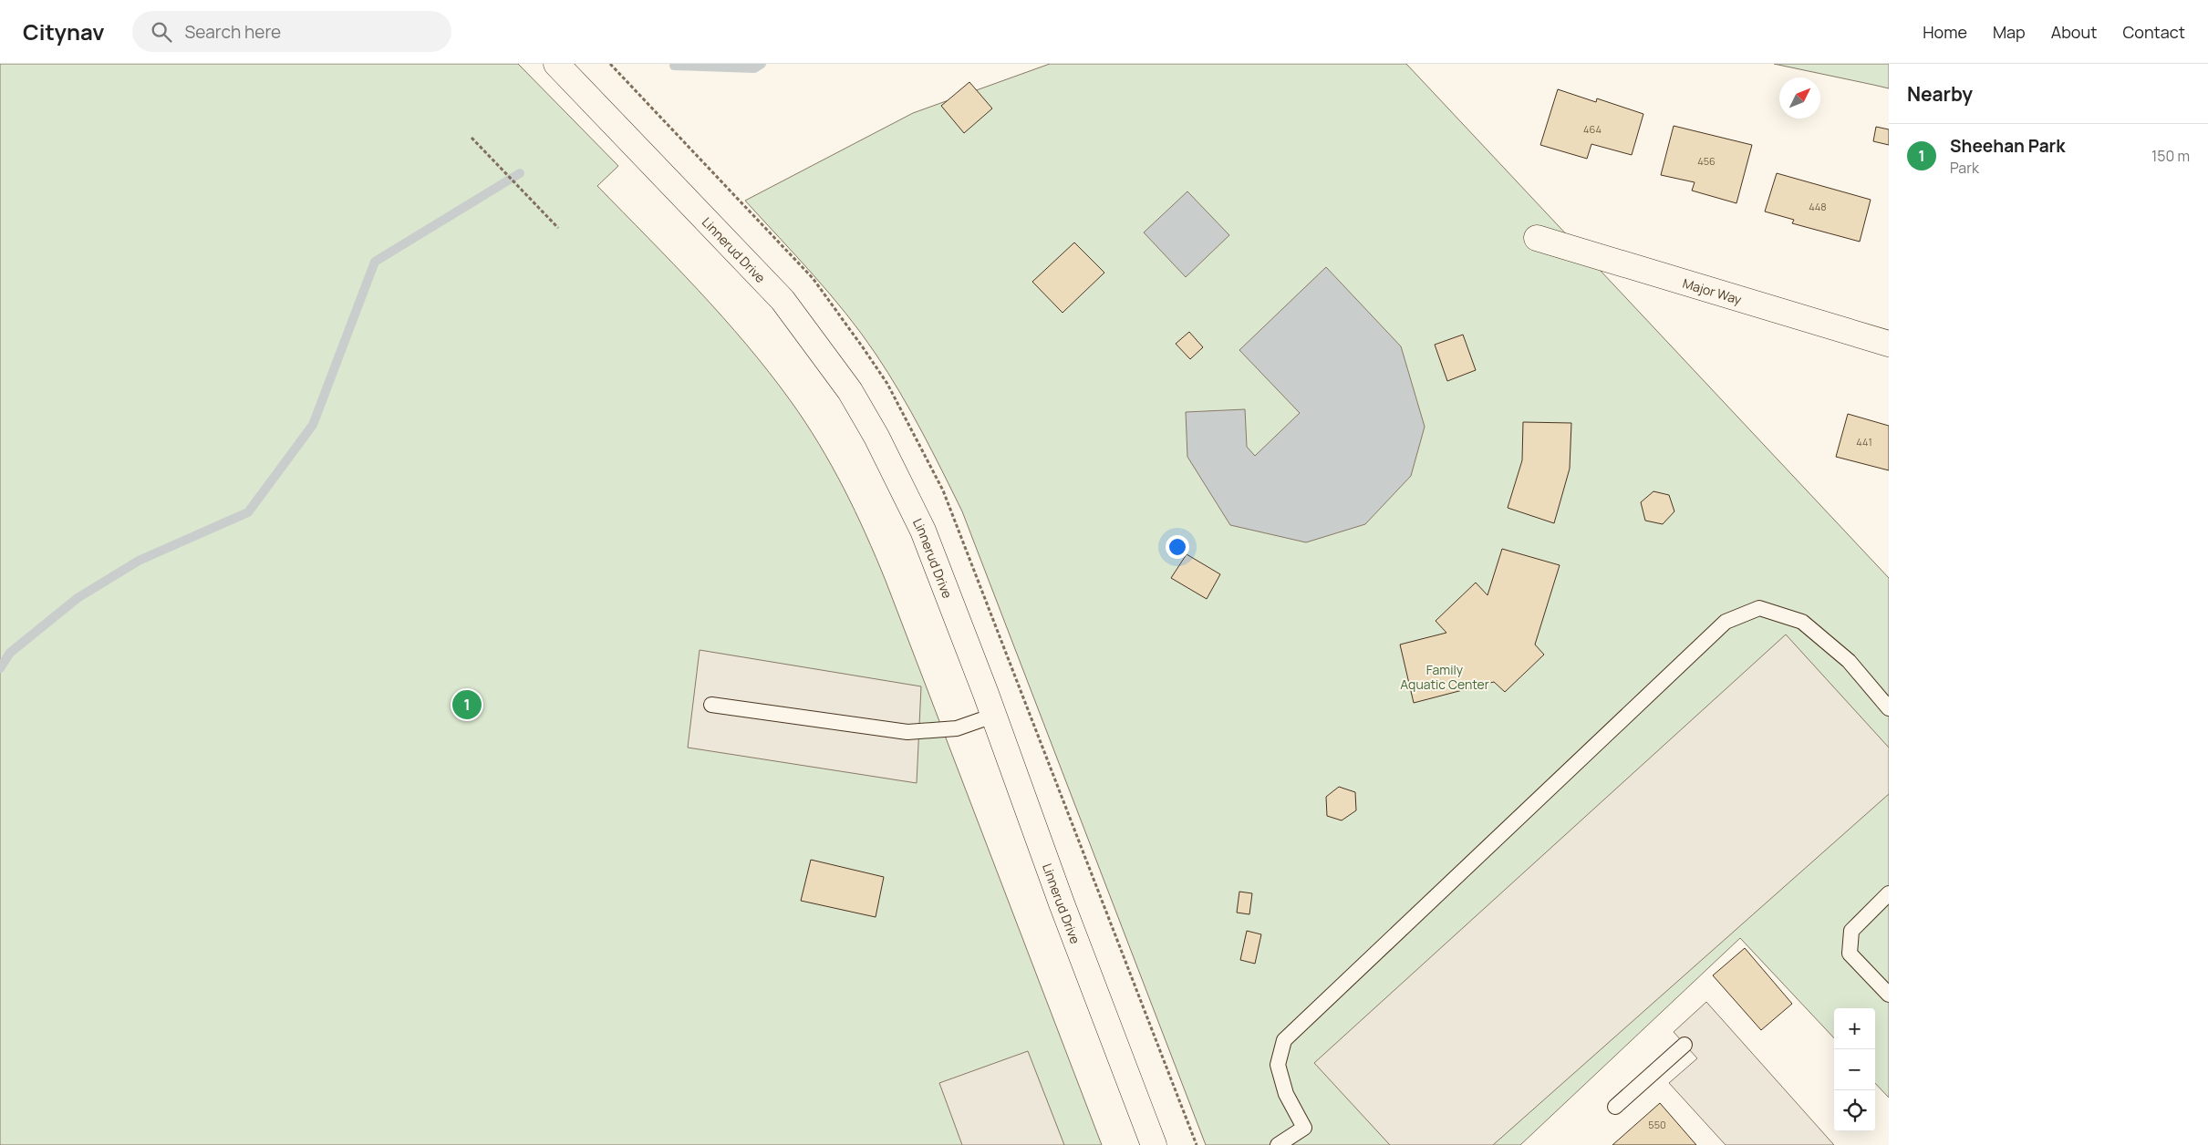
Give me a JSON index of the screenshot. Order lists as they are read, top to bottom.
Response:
{
  "streets": {
    "street": ["Linnerud Drive", "Major Way"]
  },
  "parks": ["Family Aquatic Center"],
  "house_numbers": [
    "464",
    "456",
    "448",
    "441",
    "550"
  ],
  "north": "top right",
  "page": {
    "header": "Citynav",
    "search": "Search here",
    "nav": [
      "Home",
      "Map",
      "About",
      "Contact"
    ],
    "heading": "Nearby",
    "list": [
      {
        "mark": "1",
        "name": "Sheehan Park",
        "note": "Park",
        "value": "150 m"
      }
    ],
    "pins": "1",
    "map_buttons": ["+", "−"]
  }
}
